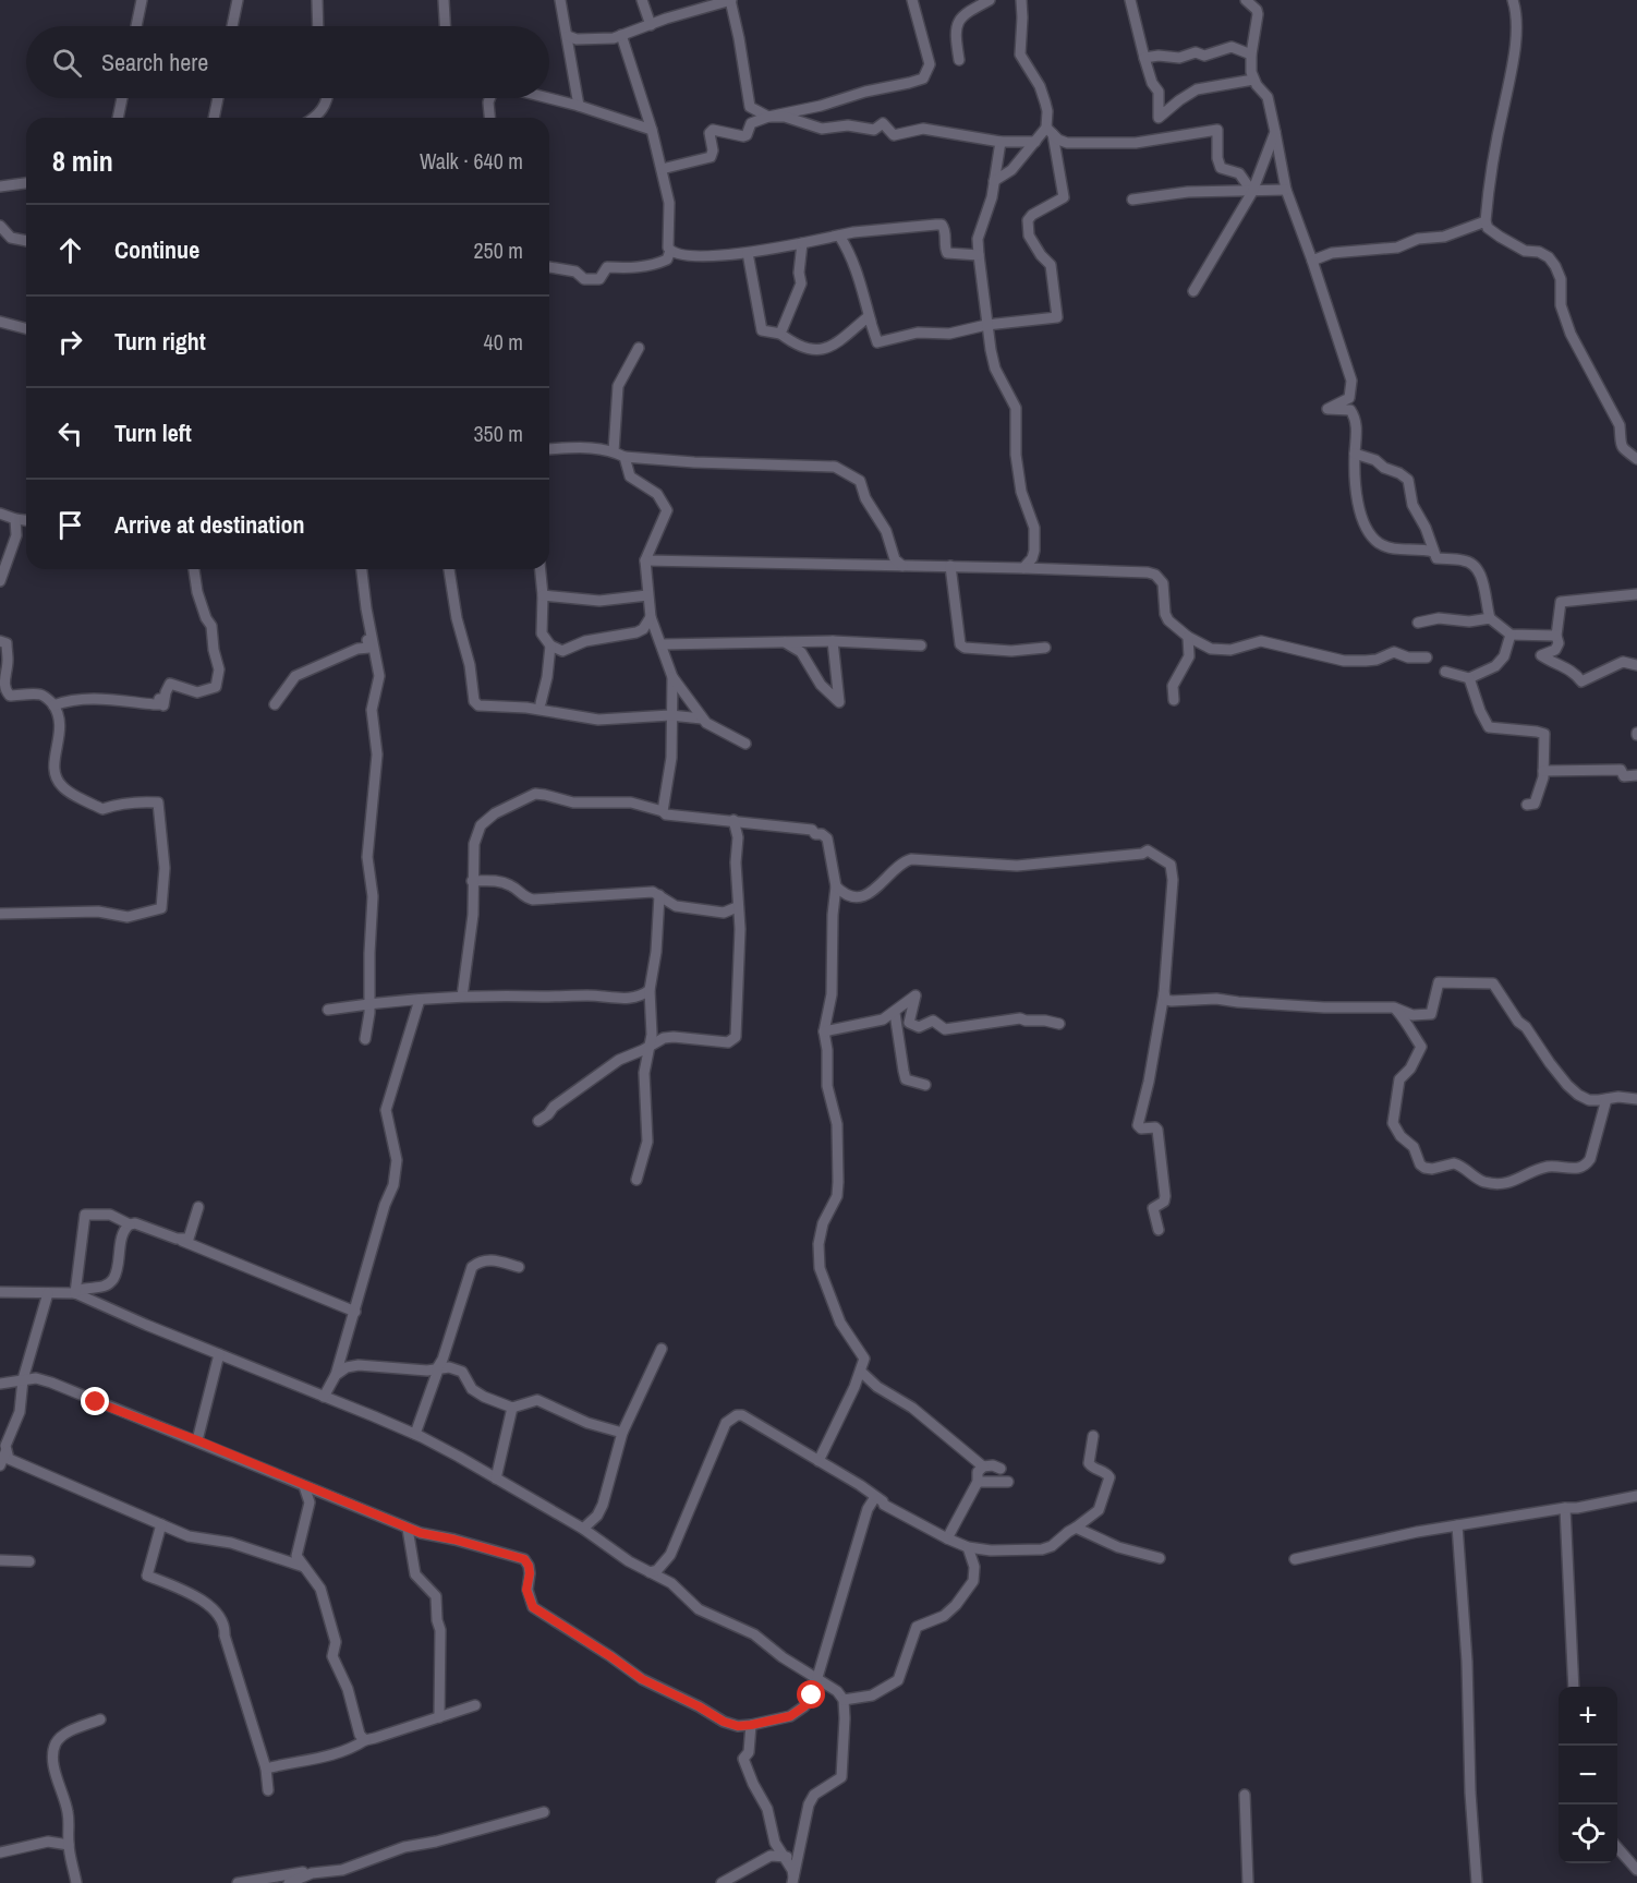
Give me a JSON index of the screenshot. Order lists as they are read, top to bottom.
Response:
{
  "page": {
    "search": "Search here",
    "heading": ["8 min", "Walk · 640 m"],
    "list": [
      ["Continue", "250 m"],
      ["Turn right", "40 m"],
      ["Turn left", "350 m"],
      "Arrive at destination"
    ],
    "map_buttons": ["+", "−"]
  }
}
